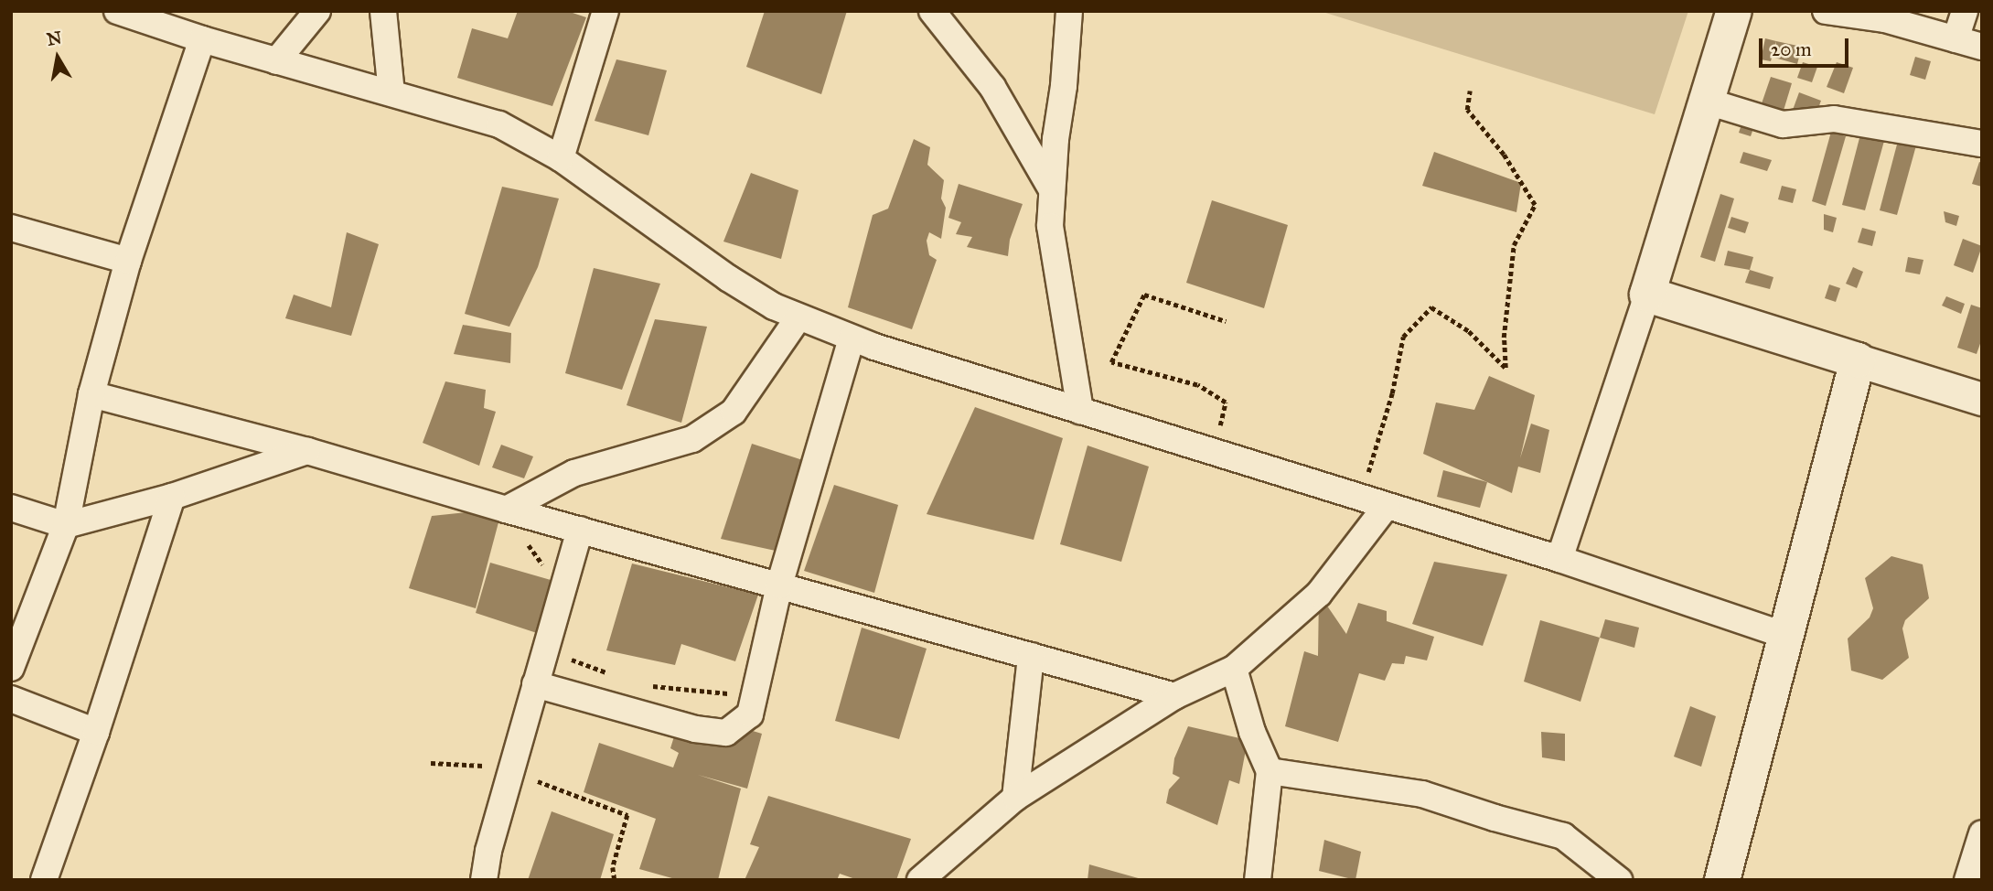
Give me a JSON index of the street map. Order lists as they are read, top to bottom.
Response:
{
  "scale_bar": "20 m",
  "north": "top"
}
